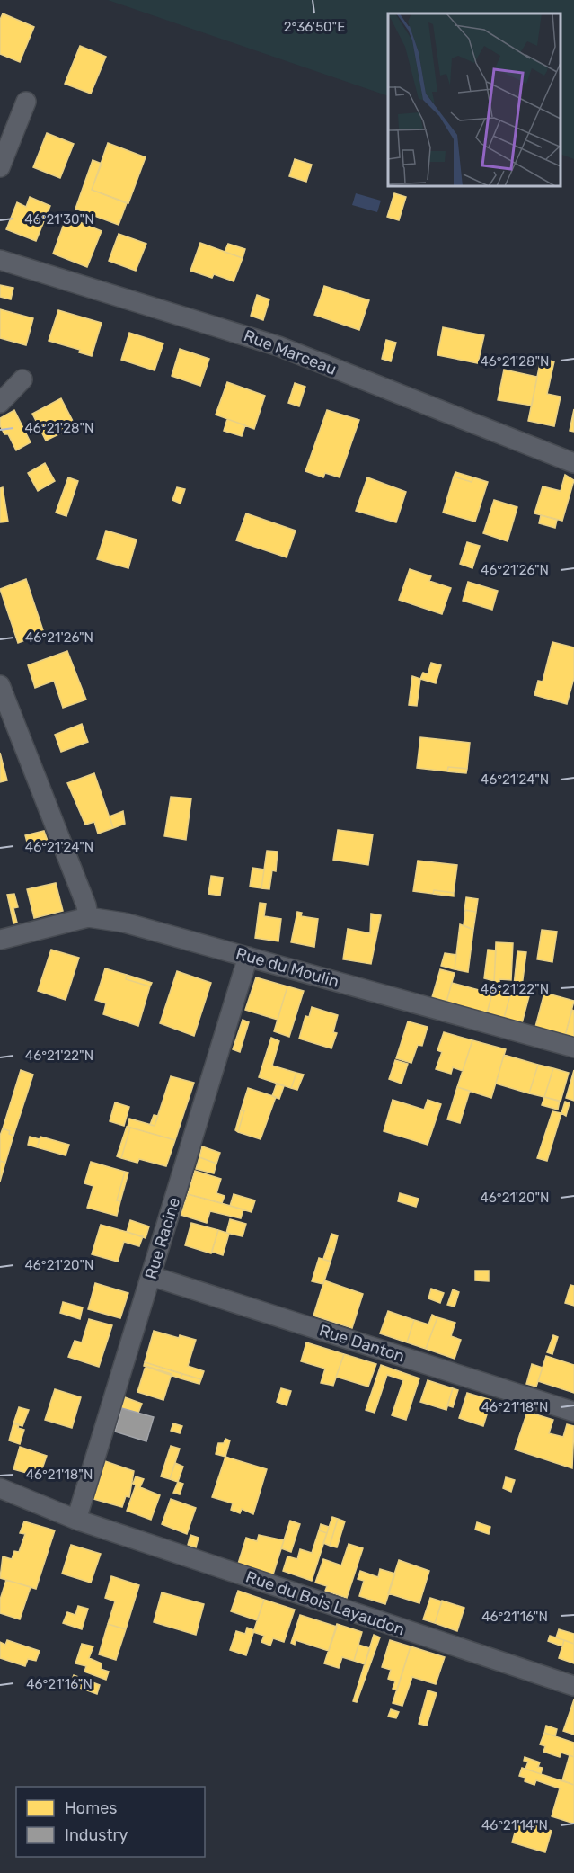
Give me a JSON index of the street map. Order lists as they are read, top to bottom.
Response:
{
  "streets": {
    "street": [
      "Rue Marceau",
      "Rue du Moulin",
      "Rue Racine",
      "Rue Danton",
      "Rue du Bois Layaudon"
    ]
  },
  "crossings": [
    ["Rue du Moulin", "Rue Racine"],
    ["Rue Racine", "Rue Danton"],
    ["Rue Racine", "Rue du Bois Layaudon"]
  ],
  "legend": ["Homes", "Industry"],
  "coordinates": [
    "2°36'50\"E",
    "46°21'30\"N",
    "46°21'28\"N",
    "46°21'26\"N",
    "46°21'24\"N",
    "46°21'22\"N",
    "46°21'20\"N",
    "46°21'18\"N",
    "46°21'16\"N",
    "46°21'14\"N"
  ]
}
